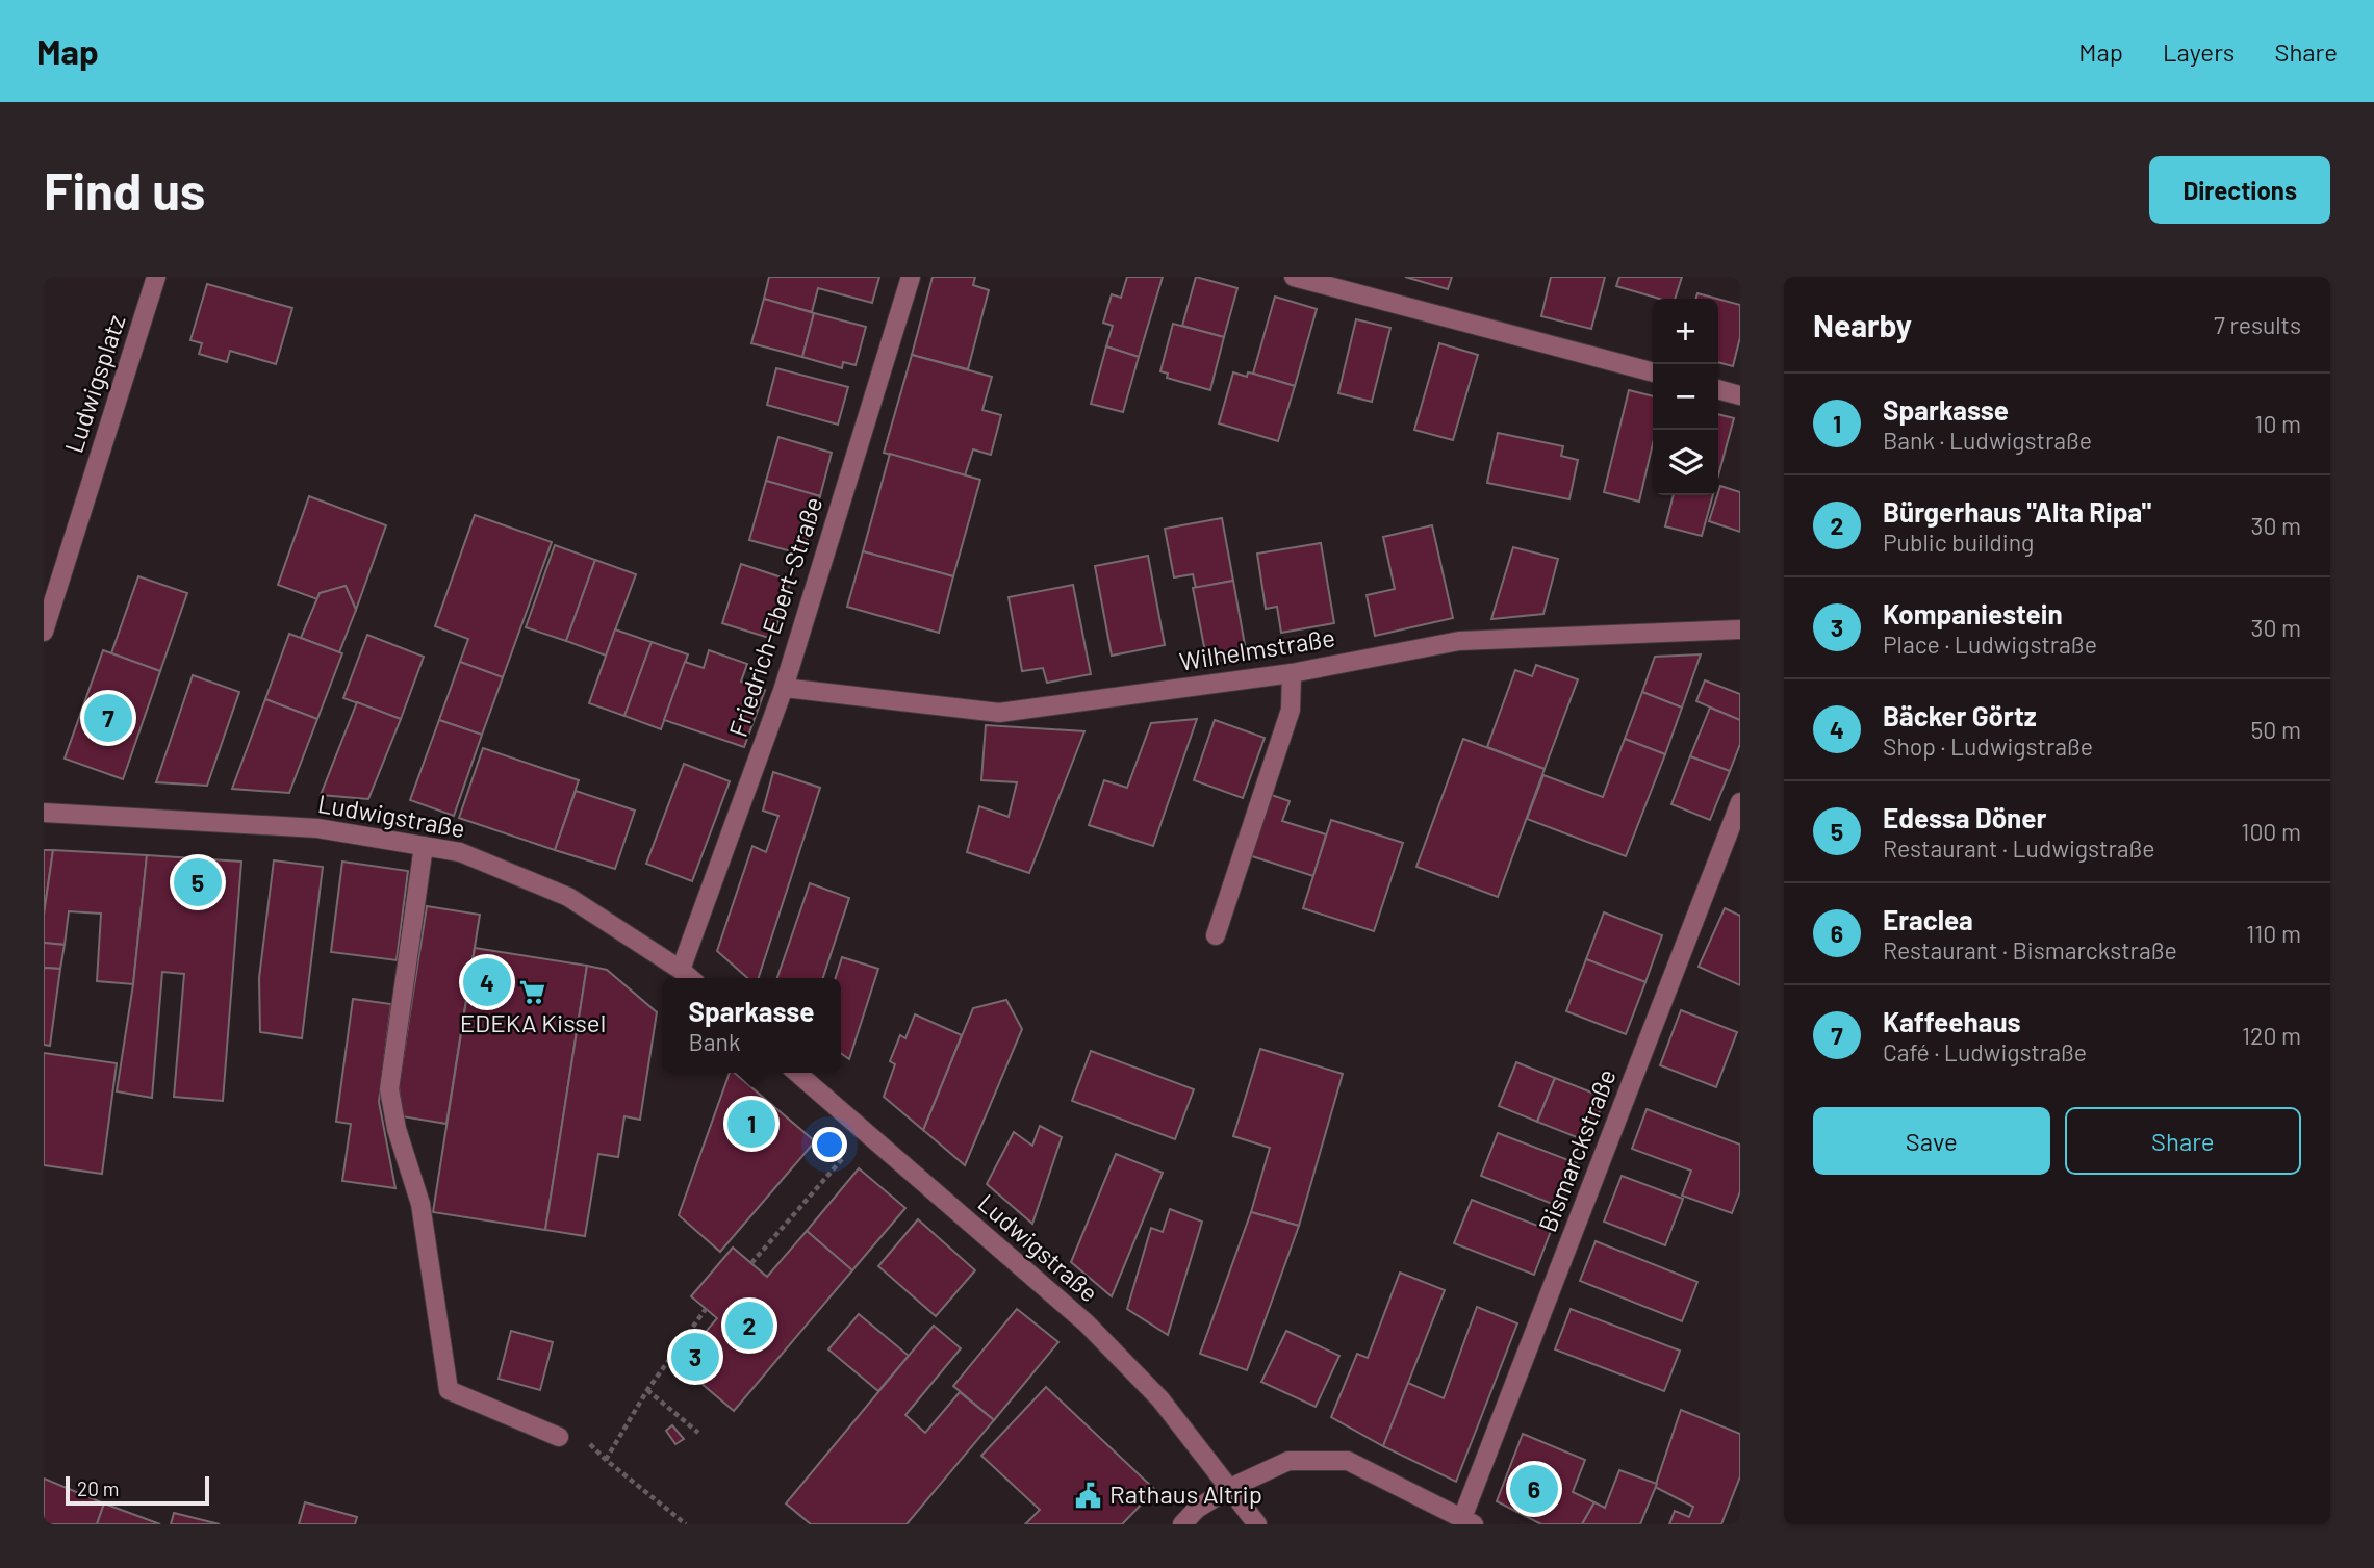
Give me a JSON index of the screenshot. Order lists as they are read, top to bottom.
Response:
{
  "streets": {
    "street": [
      "Ludwigsplatz",
      "Friedrich-Ebert-Straße",
      "Wilhelmstraße",
      "Ludwigstraße",
      "Bismarckstraße"
    ]
  },
  "crossings": [
    ["Friedrich-Ebert-Straße", "Wilhelmstraße"],
    ["Friedrich-Ebert-Straße", "Ludwigstraße"]
  ],
  "places": {
    "supermarket": ["EDEKA Kissel"],
    "public building": ["Rathaus Altrip"]
  },
  "scale_bar": "20 m",
  "page": {
    "header": "Map",
    "nav": ["Map", "Layers", "Share"],
    "buttons": [
      "Directions",
      ["Save", "Share"]
    ],
    "title": "Find us",
    "heading": ["Nearby", "7 results"],
    "map_buttons": ["+", "−"],
    "list": [
      {
        "mark": "1",
        "name": "Sparkasse",
        "note": "Bank · Ludwigstraße",
        "value": "10 m"
      },
      {
        "mark": "2",
        "name": "Bürgerhaus \"Alta Ripa\"",
        "note": "Public building",
        "value": "30 m"
      },
      {
        "mark": "3",
        "name": "Kompaniestein",
        "note": "Place · Ludwigstraße",
        "value": "30 m"
      },
      {
        "mark": "4",
        "name": "Bäcker Görtz",
        "note": "Shop · Ludwigstraße",
        "value": "50 m"
      },
      {
        "mark": "5",
        "name": "Edessa Döner",
        "note": "Restaurant · Ludwigstraße",
        "value": "100 m"
      },
      {
        "mark": "6",
        "name": "Eraclea",
        "note": "Restaurant · Bismarckstraße",
        "value": "110 m"
      },
      {
        "mark": "7",
        "name": "Kaffeehaus",
        "note": "Café · Ludwigstraße",
        "value": "120 m"
      }
    ],
    "pins": [
      "7",
      "5",
      "4",
      "1",
      "2",
      "3",
      "6"
    ],
    "popup": ["Sparkasse", "Bank"],
    "scale": "20 m"
  }
}
